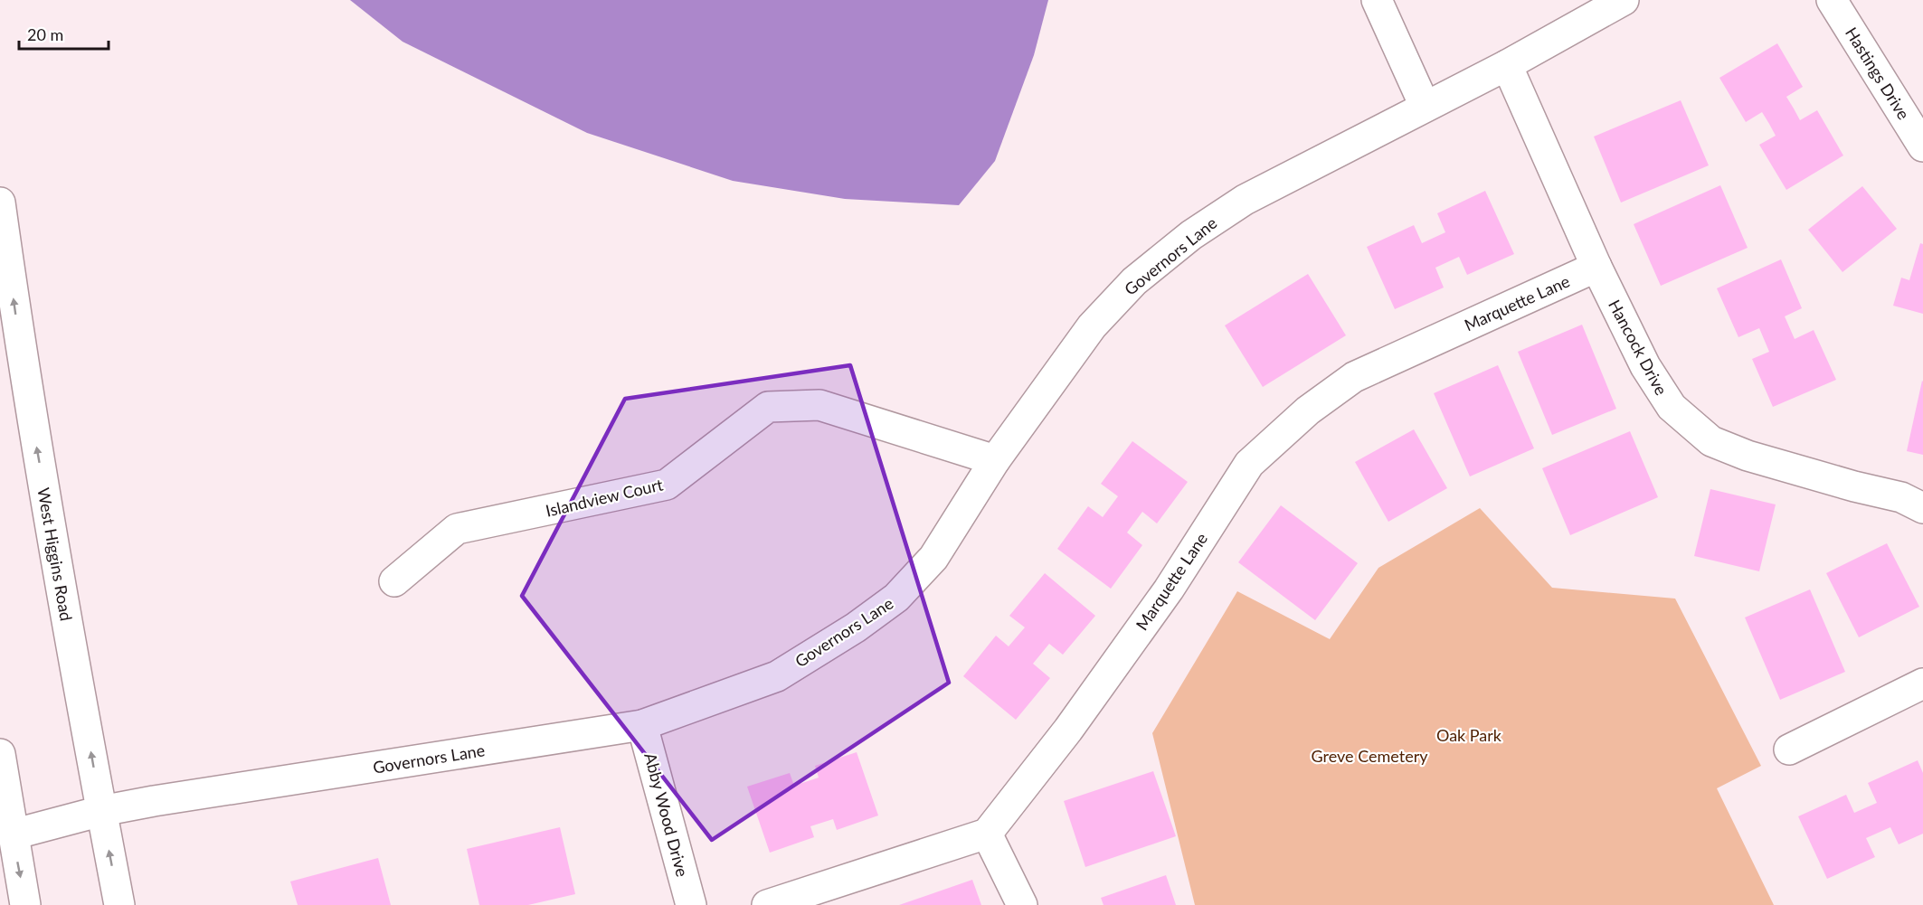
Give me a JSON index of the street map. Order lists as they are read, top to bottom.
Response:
{
  "streets": {
    "street": [
      "Hastings Drive",
      "Governors Lane",
      "Marquette Lane",
      "Hancock Drive",
      "Islandview Court",
      "West Higgins Road",
      "Abby Wood Drive"
    ]
  },
  "crossings": [
    ["Governors Lane", "Hancock Drive"],
    ["Governors Lane", "Islandview Court"],
    ["Governors Lane", "West Higgins Road"],
    ["Governors Lane", "Abby Wood Drive"],
    ["Marquette Lane", "Hancock Drive"]
  ],
  "one_way": ["West Higgins Road"],
  "parks": ["Oak Park", "Greve Cemetery"],
  "scale_bar": "20 m"
}
